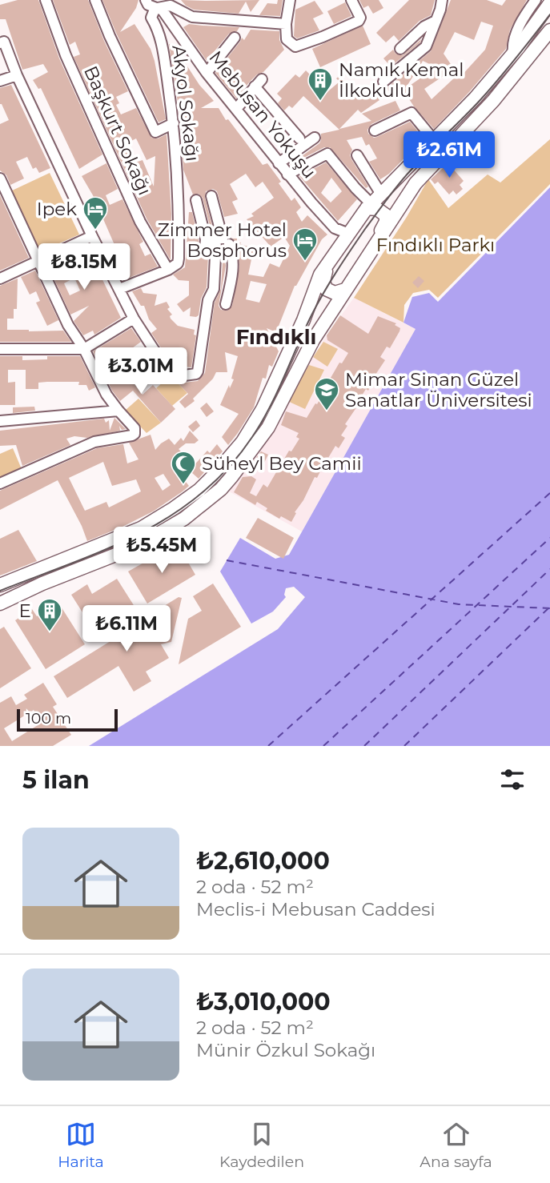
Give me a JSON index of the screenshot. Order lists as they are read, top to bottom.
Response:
{
  "streets": {
    "street": ["Akyol Sokağı", "Mebusan Yokuşu", "Başkurt Sokağı"]
  },
  "crossings": [
    ["Akyol Sokağı", "Mebusan Yokuşu"],
    ["Akyol Sokağı", "Başkurt Sokağı"]
  ],
  "districts": ["Fındıklı"],
  "parks": ["Fındıklı Parkı"],
  "places": {
    "building": ["Namık Kemal İlkokulu", "E"],
    "hotel": ["Ipek", "Zimmer Hotel Bosphorus"],
    "school or university": ["Mimar Sinan Güzel Sanatlar Üniversitesi"],
    "mosque": ["Süheyl Bey Camii"]
  },
  "scale_bar": "100 m",
  "page": {
    "price": [
      "₺2.61M",
      "₺8.15M",
      "₺3.01M",
      "₺5.45M",
      "₺6.11M"
    ],
    "scale": "100 m",
    "heading": "5 ilan",
    "list": [
      {
        "name": "₺2,610,000",
        "note": "2 oda · 52 m² · Meclis-i Mebusan Caddesi"
      },
      {
        "name": "₺3,010,000",
        "note": "2 oda · 52 m² · Münir Özkul Sokağı"
      }
    ],
    "tabs": ["Harita", "Kaydedilen", "Ana sayfa"]
  }
}
